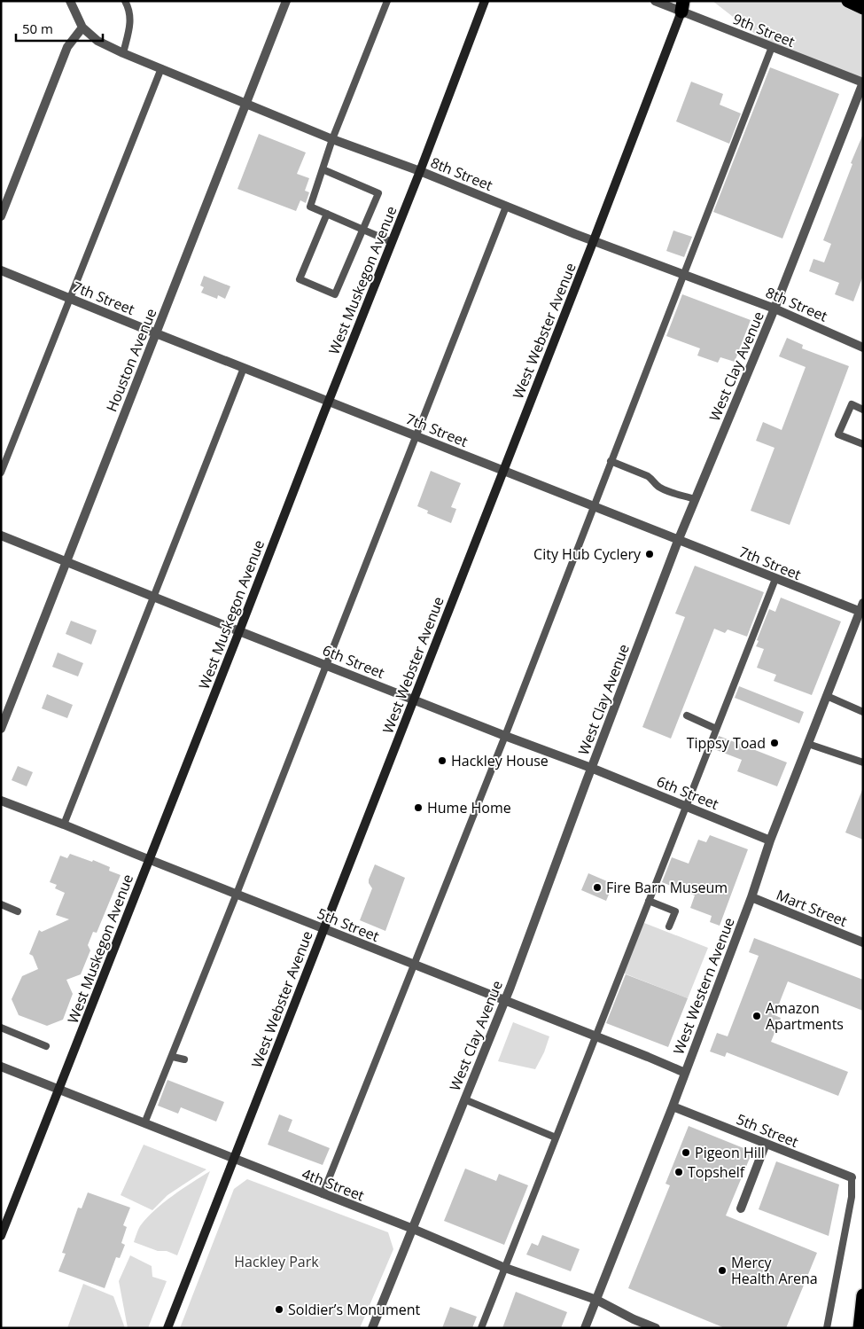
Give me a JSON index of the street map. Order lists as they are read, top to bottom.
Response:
{
  "streets": {
    "main road": ["West Muskegon Avenue", "West Webster Avenue"],
    "street": [
      "9th Street",
      "8th Street",
      "7th Street",
      "Houston Avenue",
      "West Clay Avenue",
      "6th Street",
      "Mart Street",
      "5th Street",
      "West Western Avenue",
      "4th Street"
    ]
  },
  "crossings": [
    ["9th Street", "West Webster Avenue"],
    ["9th Street", "West Clay Avenue"],
    ["8th Street", "West Muskegon Avenue"],
    ["8th Street", "West Webster Avenue"],
    ["8th Street", "Houston Avenue"],
    ["8th Street", "West Clay Avenue"],
    ["West Muskegon Avenue", "7th Street"],
    ["West Muskegon Avenue", "6th Street"],
    ["West Muskegon Avenue", "5th Street"],
    ["West Muskegon Avenue", "4th Street"],
    ["7th Street", "West Webster Avenue"],
    ["7th Street", "Houston Avenue"],
    ["7th Street", "West Clay Avenue"],
    ["7th Street", "West Western Avenue"],
    ["West Webster Avenue", "6th Street"],
    ["West Webster Avenue", "5th Street"],
    ["West Webster Avenue", "4th Street"],
    ["Houston Avenue", "6th Street"],
    ["West Clay Avenue", "6th Street"],
    ["West Clay Avenue", "5th Street"],
    ["West Clay Avenue", "4th Street"],
    ["6th Street", "West Western Avenue"],
    ["Mart Street", "West Western Avenue"],
    ["5th Street", "West Western Avenue"],
    ["West Western Avenue", "4th Street"]
  ],
  "parks": ["Hackley Park"],
  "places": [
    "City Hub Cyclery",
    "Tippsy Toad",
    "Hackley House",
    "Hume Home",
    "Fire Barn Museum",
    "Amazon Apartments",
    "Pigeon Hill",
    "Topshelf",
    "Mercy Health Arena",
    "Soldier’s Monument"
  ],
  "scale_bar": "50 m"
}
